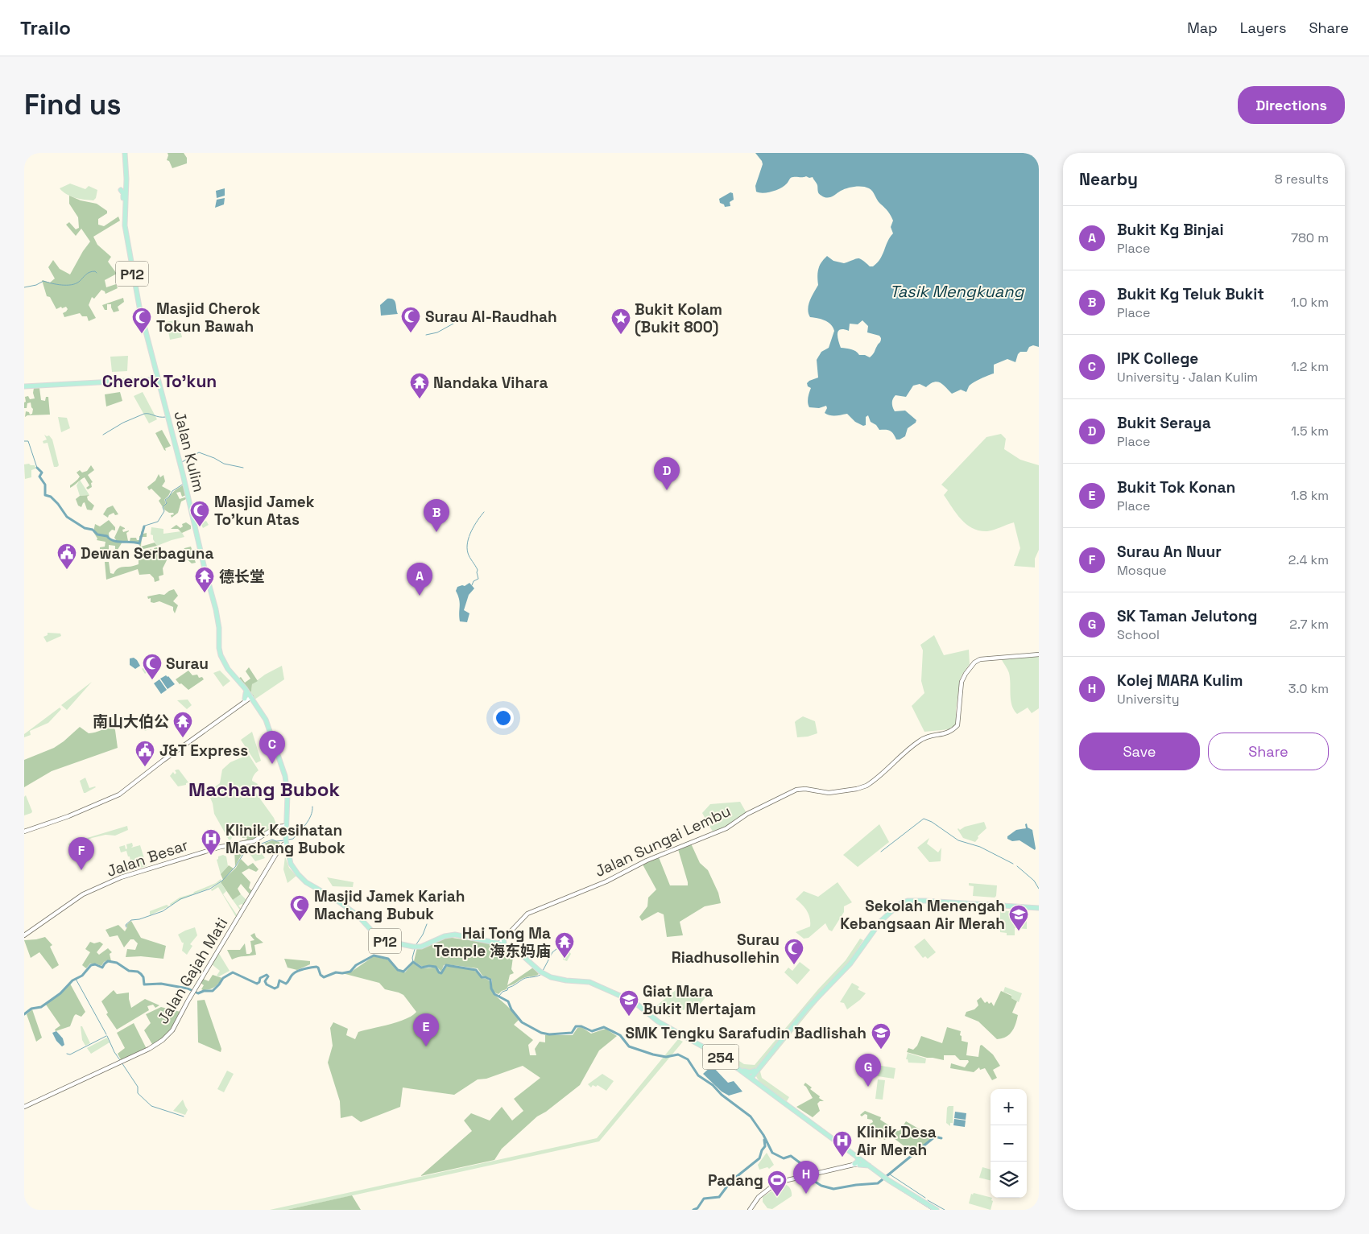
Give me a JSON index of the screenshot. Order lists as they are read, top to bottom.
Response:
{
  "streets": {
    "main road": [
      "P12",
      "Jalan Kulim",
      "Jalan Sungai Lembu",
      "Jalan Besar",
      "Jalan Gajah Mati",
      "254"
    ]
  },
  "crossings": [
    ["Jalan Kulim", "Jalan Besar"],
    ["Jalan Kulim", "Jalan Gajah Mati"],
    ["Jalan Kulim", "254"]
  ],
  "districts": ["Cherok To'kun", "Machang Bubok"],
  "water": ["Tasik Mengkuang"],
  "places": {
    "mosque": [
      "Surau Al-Raudhah",
      "Masjid Cherok Tokun Bawah",
      "Masjid Jamek To'kun Atas",
      "Surau",
      "Masjid Jamek Kariah Machang Bubuk",
      "Surau Riadhusollehin"
    ],
    "place": ["Bukit Kolam (Bukit 800)"],
    "temple": [
      "Nandaka Vihara",
      "德长堂",
      "南山大伯公",
      "Hai Tong Ma Temple 海东妈庙"
    ],
    "public building": ["Dewan Serbaguna", "J&T Express"],
    "hospital": ["Klinik Kesihatan Machang Bubok", "Klinik Desa Air Merah"],
    "school or university": ["Sekolah Menengah Kebangsaan Air Merah", "Giat Mara Bukit Mertajam", "SMK Tengku Sarafudin Badlishah"],
    "sports": ["Padang"]
  },
  "page": {
    "header": "Trailo",
    "nav": ["Map", "Layers", "Share"],
    "buttons": [
      "Directions",
      ["Save", "Share"]
    ],
    "title": "Find us",
    "heading": ["Nearby", "8 results"],
    "list": [
      {
        "mark": "A",
        "name": "Bukit Kg Binjai",
        "note": "Place",
        "value": "780 m"
      },
      {
        "mark": "B",
        "name": "Bukit Kg Teluk Bukit",
        "note": "Place",
        "value": "1.0 km"
      },
      {
        "mark": "C",
        "name": "IPK College",
        "note": "University · Jalan Kulim",
        "value": "1.2 km"
      },
      {
        "mark": "D",
        "name": "Bukit Seraya",
        "note": "Place",
        "value": "1.5 km"
      },
      {
        "mark": "E",
        "name": "Bukit Tok Konan",
        "note": "Place",
        "value": "1.8 km"
      },
      {
        "mark": "F",
        "name": "Surau An Nuur",
        "note": "Mosque",
        "value": "2.4 km"
      },
      {
        "mark": "G",
        "name": "SK Taman Jelutong",
        "note": "School",
        "value": "2.7 km"
      },
      {
        "mark": "H",
        "name": "Kolej MARA Kulim",
        "note": "University",
        "value": "3.0 km"
      }
    ],
    "pins": [
      "D",
      "B",
      "A",
      "C",
      "F",
      "E",
      "G",
      "H"
    ],
    "map_buttons": ["+", "−"]
  }
}
